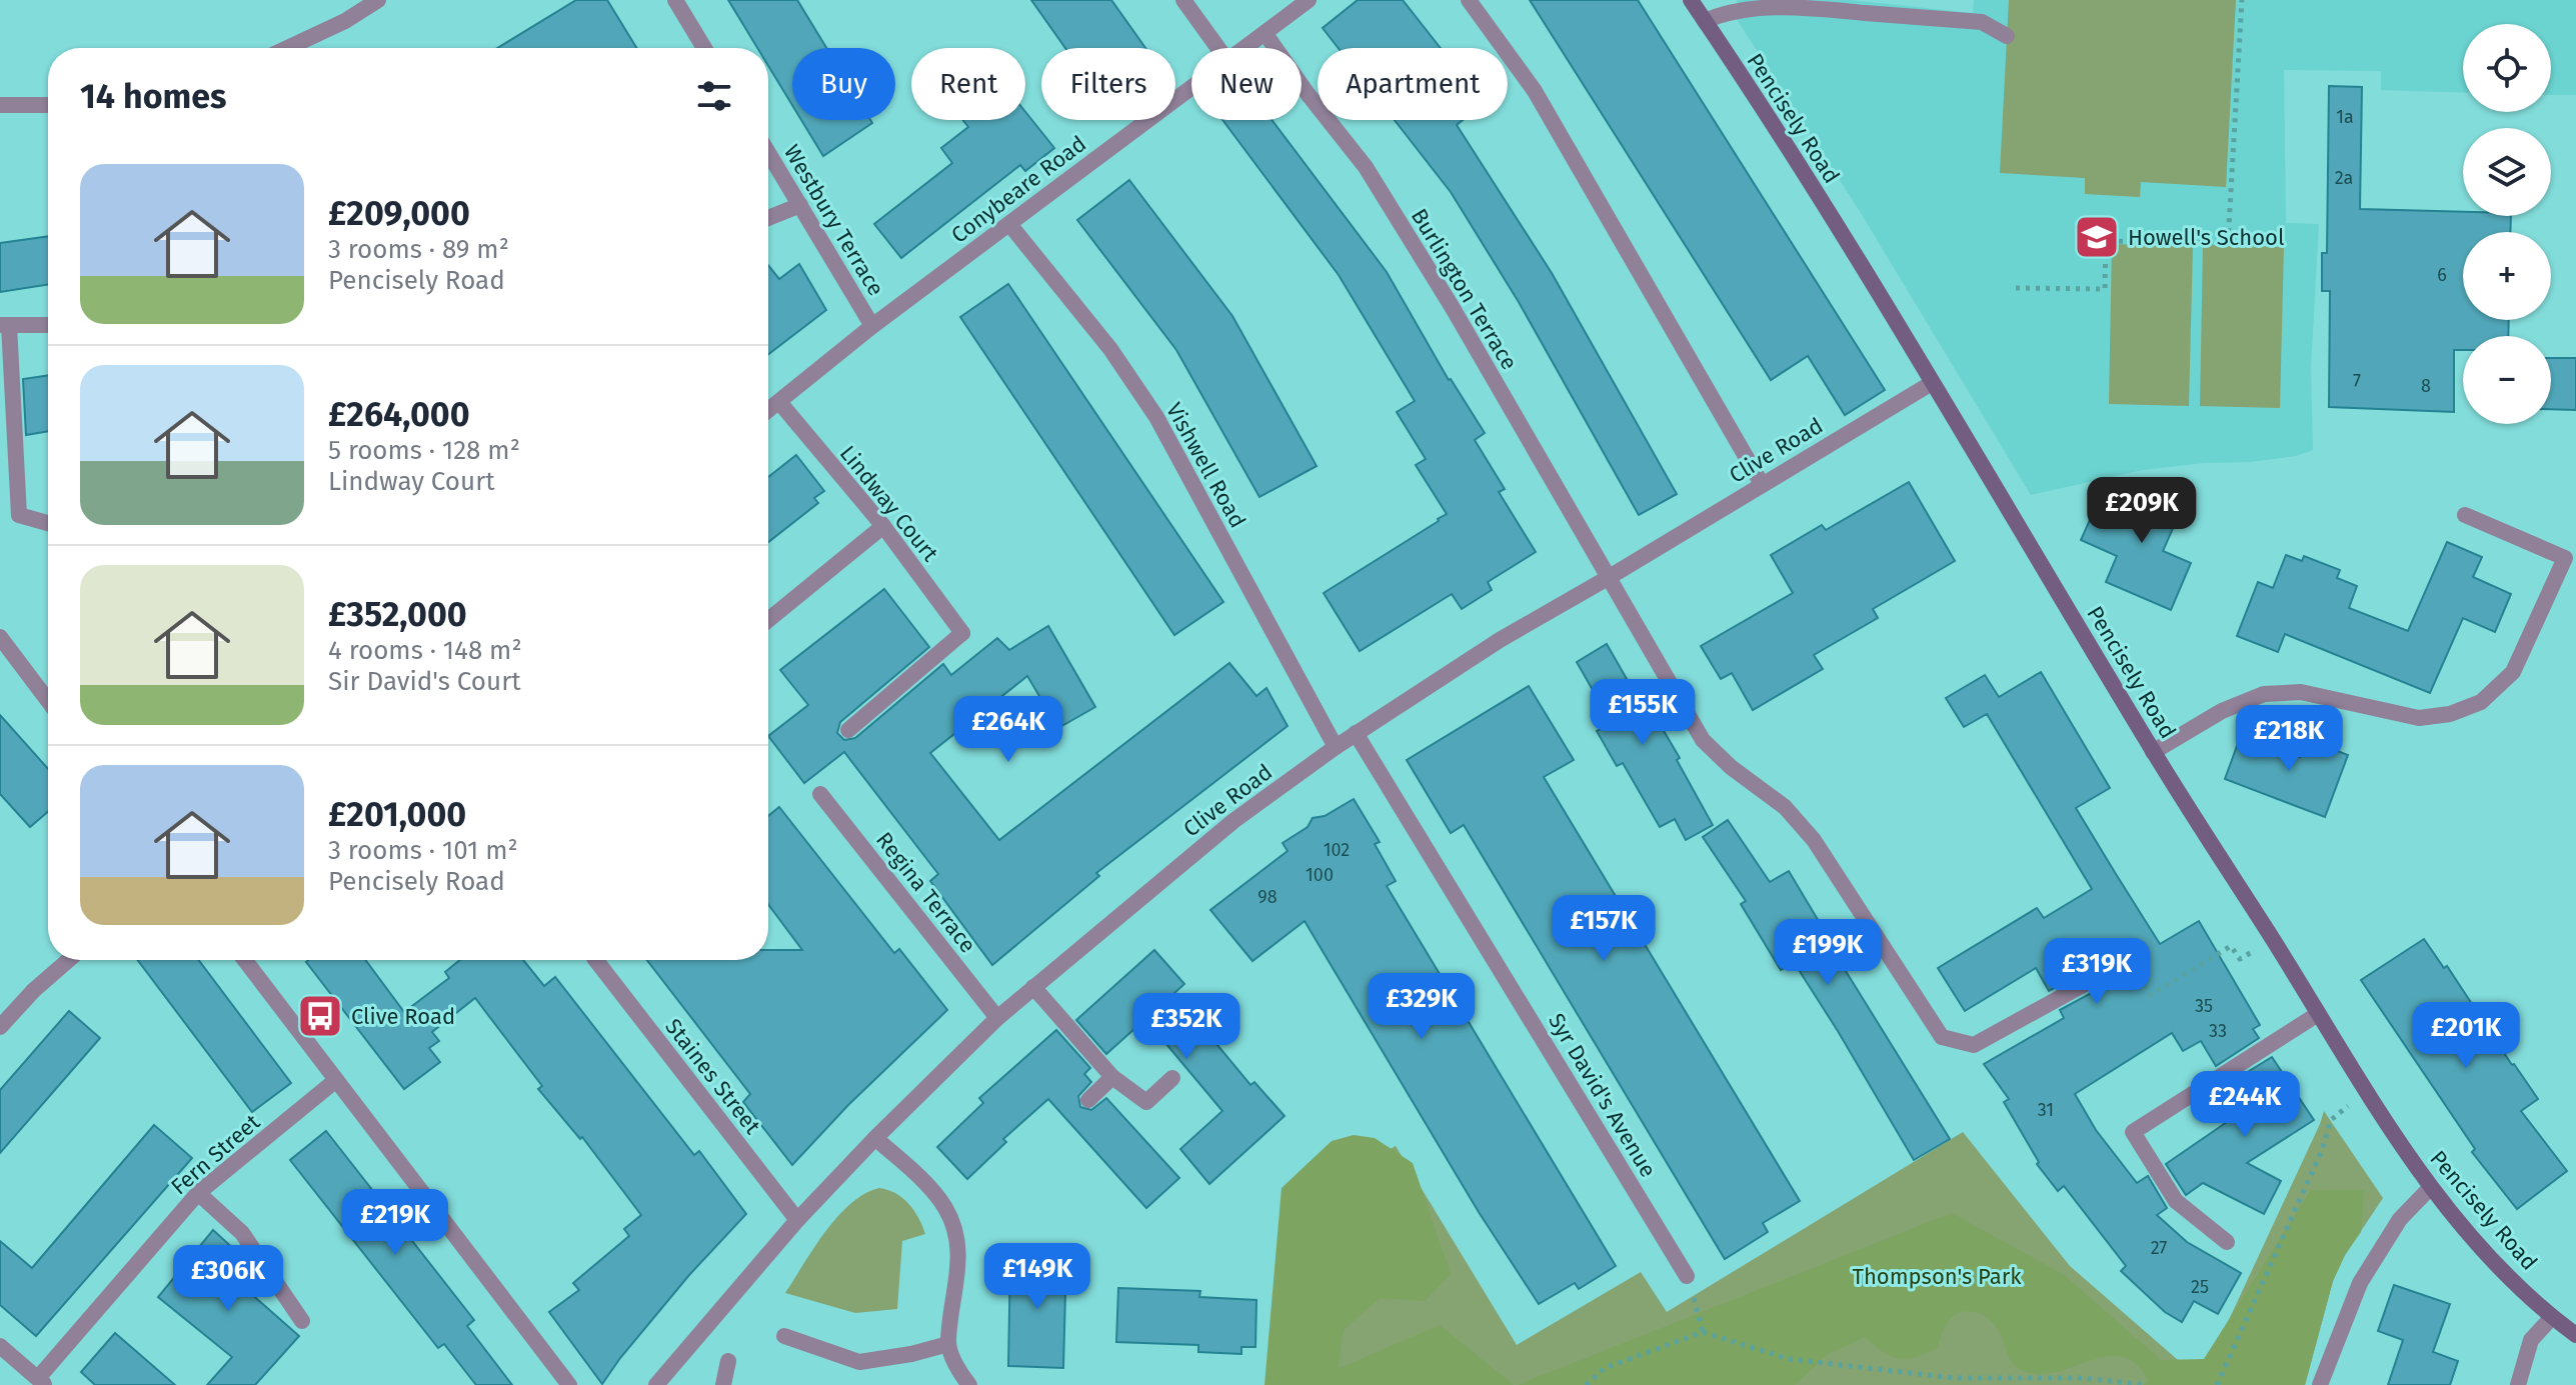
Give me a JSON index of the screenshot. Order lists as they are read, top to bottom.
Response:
{
  "streets": {
    "main road": ["Pencisely Road"],
    "street": [
      "Conybeare Road",
      "Westbury Terrace",
      "Burlington Terrace",
      "Clive Road",
      "Vishwell Road",
      "Lindway Court",
      "Regina Terrace",
      "Staines Street",
      "Syr David's Avenue",
      "Fern Street"
    ]
  },
  "crossings": [
    ["Pencisely Road", "Clive Road"],
    ["Conybeare Road", "Westbury Terrace"],
    ["Conybeare Road", "Burlington Terrace"],
    ["Conybeare Road", "Vishwell Road"],
    ["Conybeare Road", "Lindway Court"],
    ["Burlington Terrace", "Clive Road"],
    ["Clive Road", "Vishwell Road"],
    ["Clive Road", "Regina Terrace"],
    ["Clive Road", "Staines Street"],
    ["Clive Road", "Syr David's Avenue"]
  ],
  "parks": ["Thompson's Park"],
  "places": {
    "school or university": ["Howell's School"],
    "bus stop": ["Clive Road"]
  },
  "house_numbers": [
    "1a",
    "2a",
    "6",
    "7",
    "8",
    "102",
    "100",
    "98",
    "35",
    "33",
    "31",
    "27",
    "25"
  ],
  "page": {
    "map_buttons": ["+", "−"],
    "chip": [
      "Buy",
      "Rent",
      "Filters",
      "New",
      "Apartment"
    ],
    "heading": "14 homes",
    "list": [
      {
        "name": "£209,000",
        "note": "3 rooms · 89 m² · Pencisely Road"
      },
      {
        "name": "£264,000",
        "note": "5 rooms · 128 m² · Lindway Court"
      },
      {
        "name": "£352,000",
        "note": "4 rooms · 148 m² · Sir David's Court"
      },
      {
        "name": "£201,000",
        "note": "3 rooms · 101 m² · Pencisely Road"
      }
    ],
    "price": [
      "£209K",
      "£155K",
      "£264K",
      "£218K",
      "£157K",
      "£199K",
      "£319K",
      "£329K",
      "£352K",
      "£201K",
      "£244K",
      "£219K",
      "£149K",
      "£306K"
    ]
  }
}
